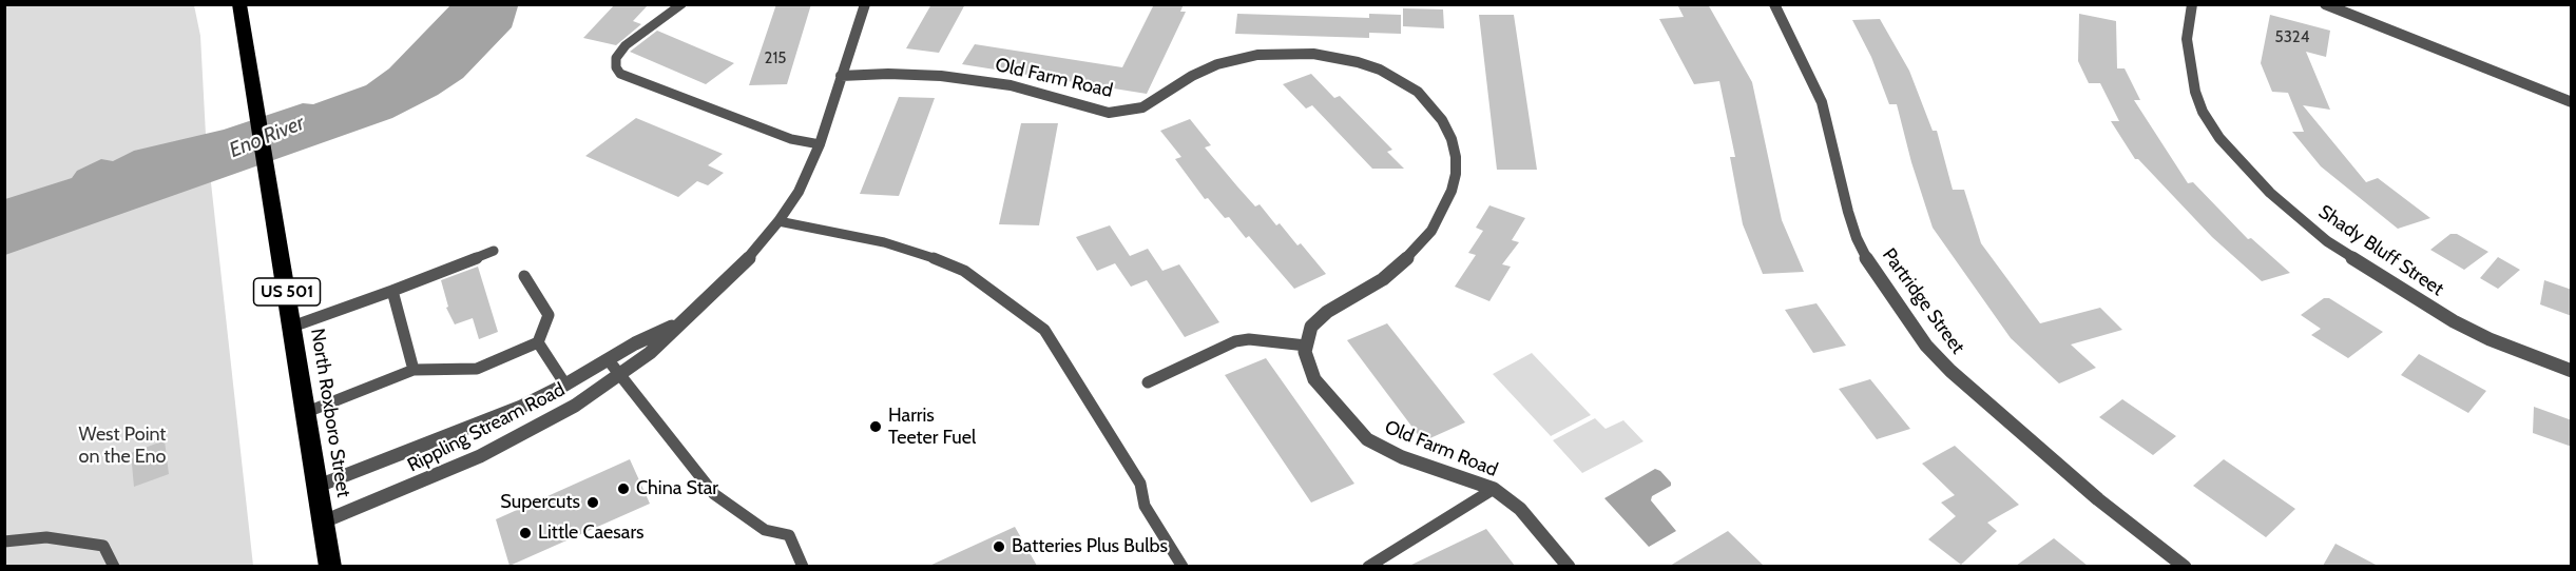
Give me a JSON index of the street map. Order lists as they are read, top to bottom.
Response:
{
  "streets": {
    "highway": ["US 501", "North Roxboro Street"],
    "street": [
      "Old Farm Road",
      "Shady Bluff Street",
      "Partridge Street",
      "Rippling Stream Road"
    ]
  },
  "crossings": [
    ["Old Farm Road", "Rippling Stream Road"],
    ["North Roxboro Street", "Rippling Stream Road"]
  ],
  "water": ["Eno River"],
  "parks": ["West Point on the Eno"],
  "places": [
    "Harris Teeter Fuel",
    "China Star",
    "Supercuts",
    "Little Caesars",
    "Batteries Plus Bulbs"
  ],
  "house_numbers": ["5324", "215"]
}
